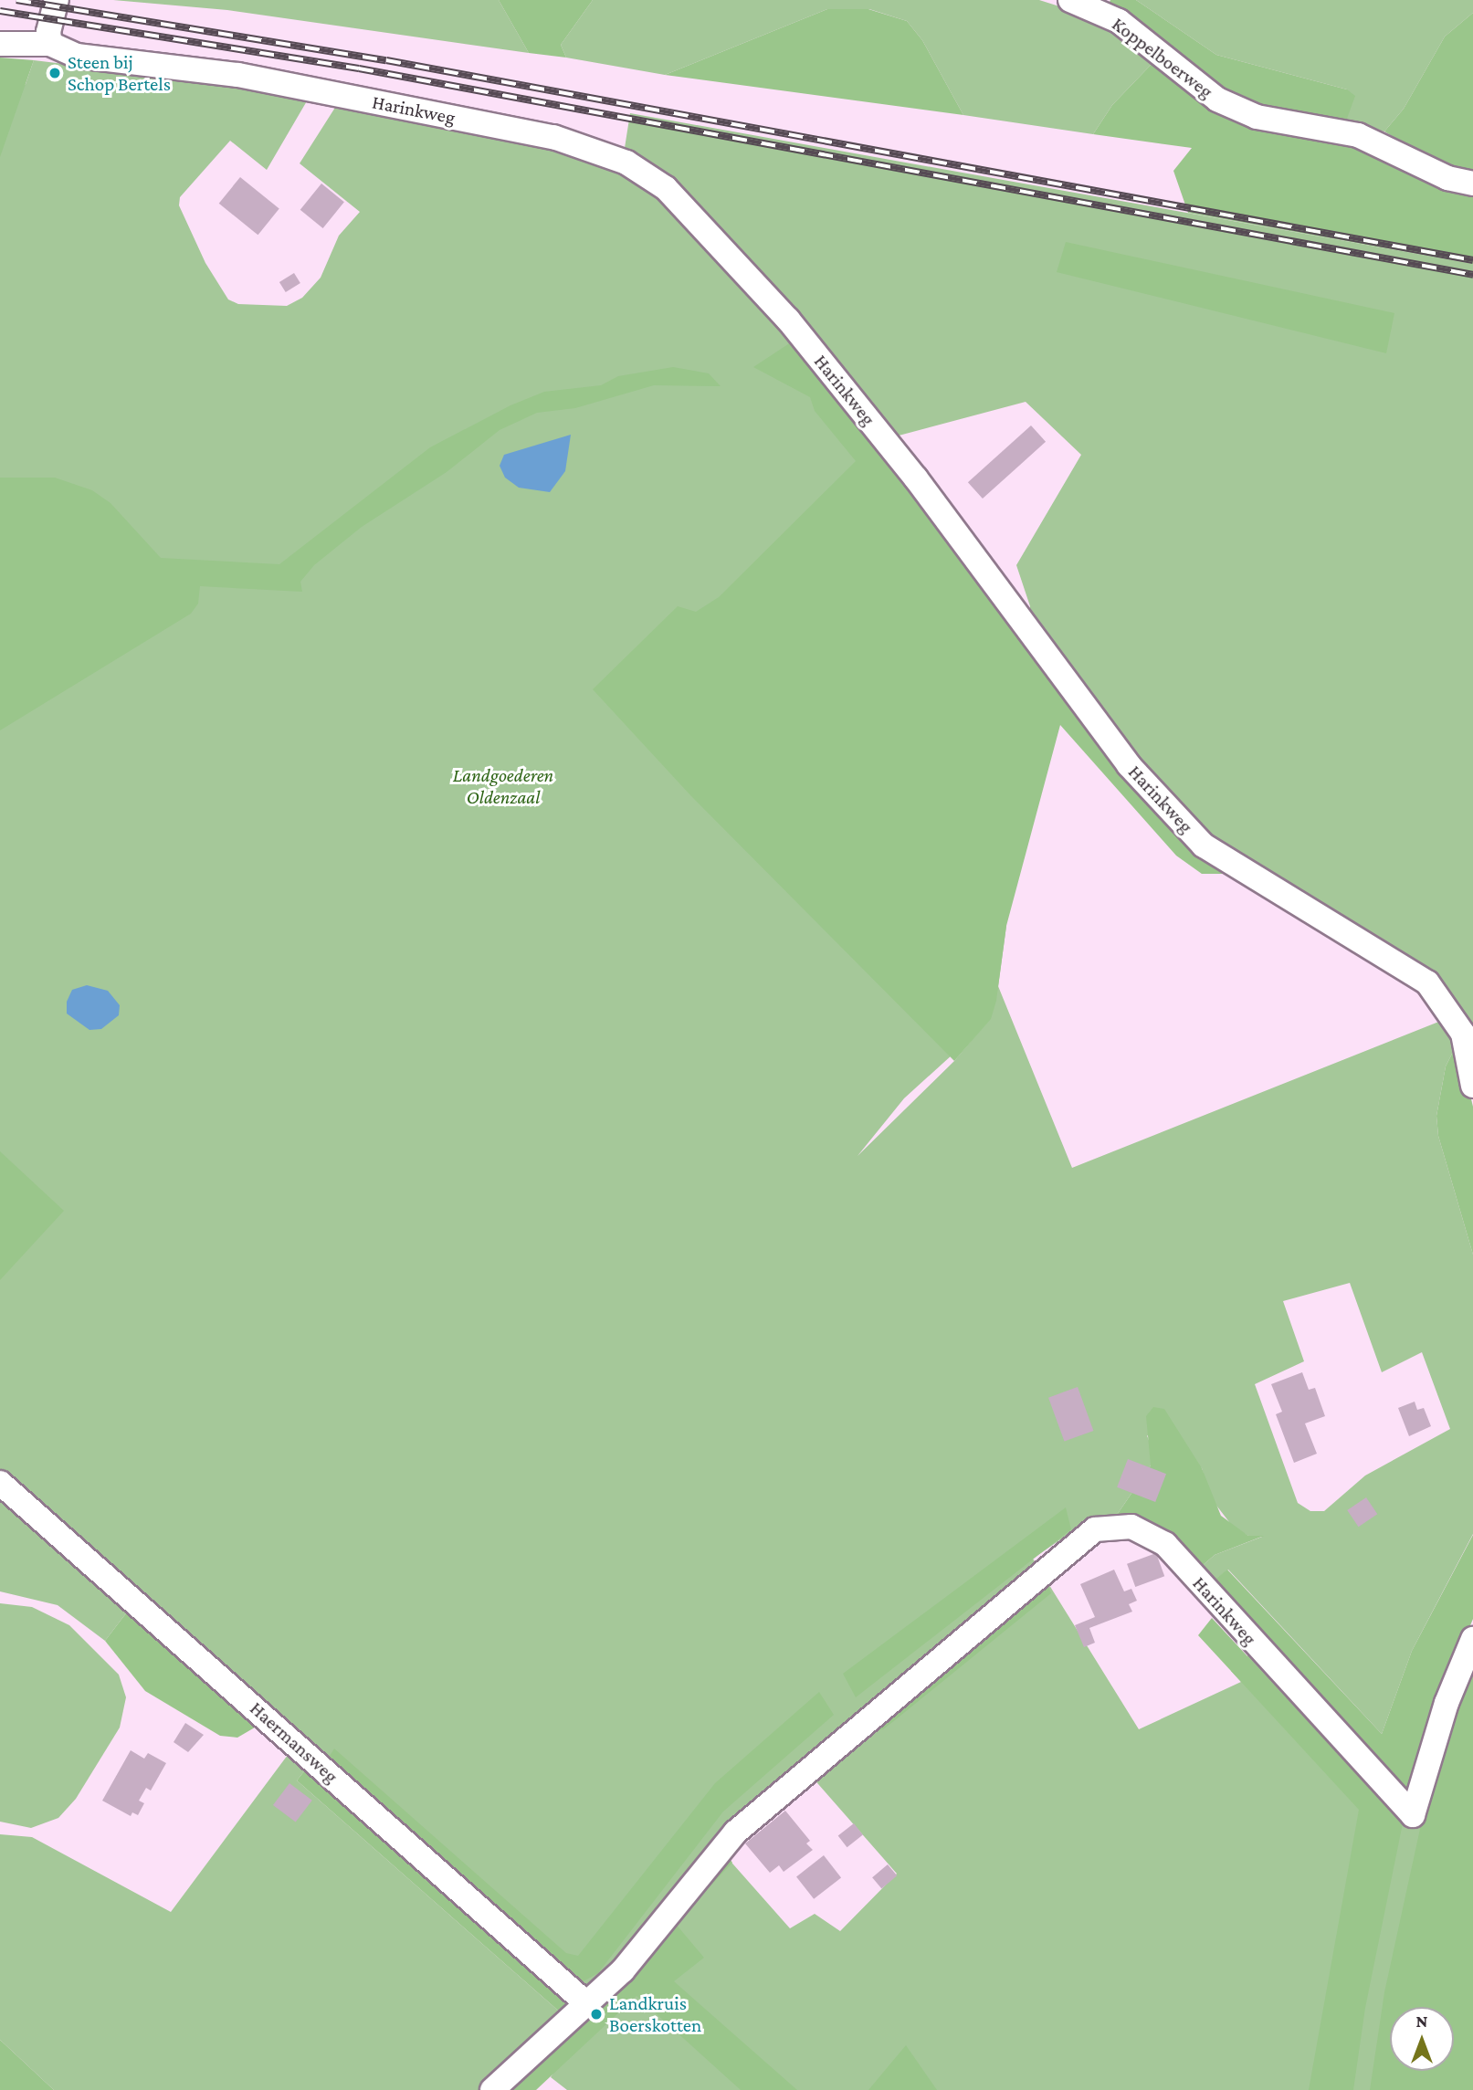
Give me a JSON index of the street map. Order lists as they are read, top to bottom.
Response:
{
  "streets": {
    "street": ["Koppelboerweg", "Harinkweg", "Haermansweg"]
  },
  "crossings": [
    ["Harinkweg", "Haermansweg"]
  ],
  "parks": ["Landgoederen Oldenzaal"],
  "places": ["Steen bij Schop Bertels", "Landkruis Boerskotten"],
  "north": "top"
}
